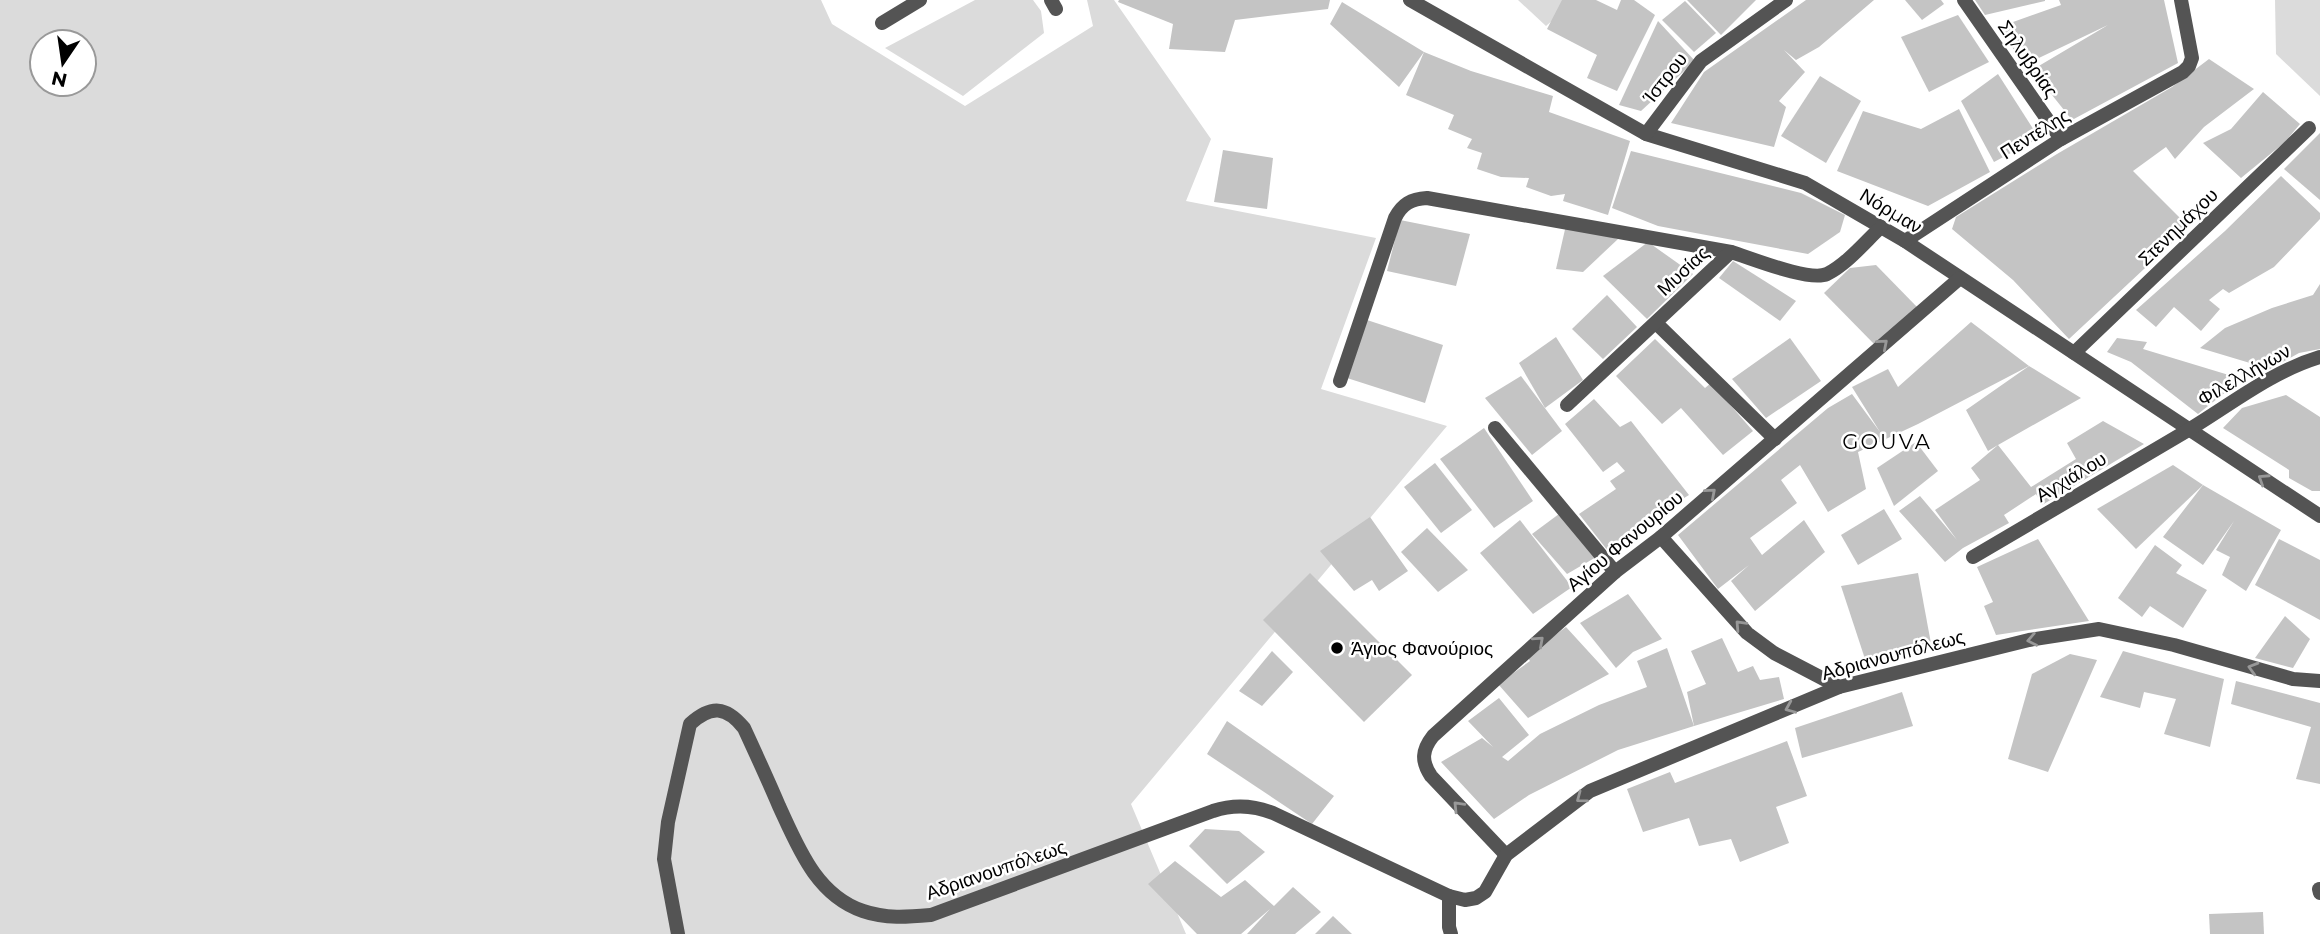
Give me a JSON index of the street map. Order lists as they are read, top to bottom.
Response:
{
  "streets": {
    "street": [
      "Σηλυβρίας",
      "Ίστρου",
      "Πεντέλης",
      "Νόρμαν",
      "Στενημάχου",
      "Μυσίας",
      "Φιλελλήνων",
      "Αγχιάλου",
      "Αγίου Φανουρίου",
      "Αδριανουπόλεως"
    ]
  },
  "crossings": [
    ["Σηλυβρίας", "Πεντέλης"],
    ["Ίστρου", "Νόρμαν"],
    ["Πεντέλης", "Νόρμαν"],
    ["Νόρμαν", "Στενημάχου"],
    ["Νόρμαν", "Μυσίας"],
    ["Νόρμαν", "Φιλελλήνων"],
    ["Νόρμαν", "Αγχιάλου"],
    ["Νόρμαν", "Αγίου Φανουρίου"],
    ["Φιλελλήνων", "Αγχιάλου"],
    ["Αγίου Φανουρίου", "Αδριανουπόλεως"]
  ],
  "one_way": ["Αγίου Φανουρίου", "Αδριανουπόλεως"],
  "districts": ["GOUVA"],
  "places": ["Άγιος Φανούριος"],
  "north": "bottom"
}
